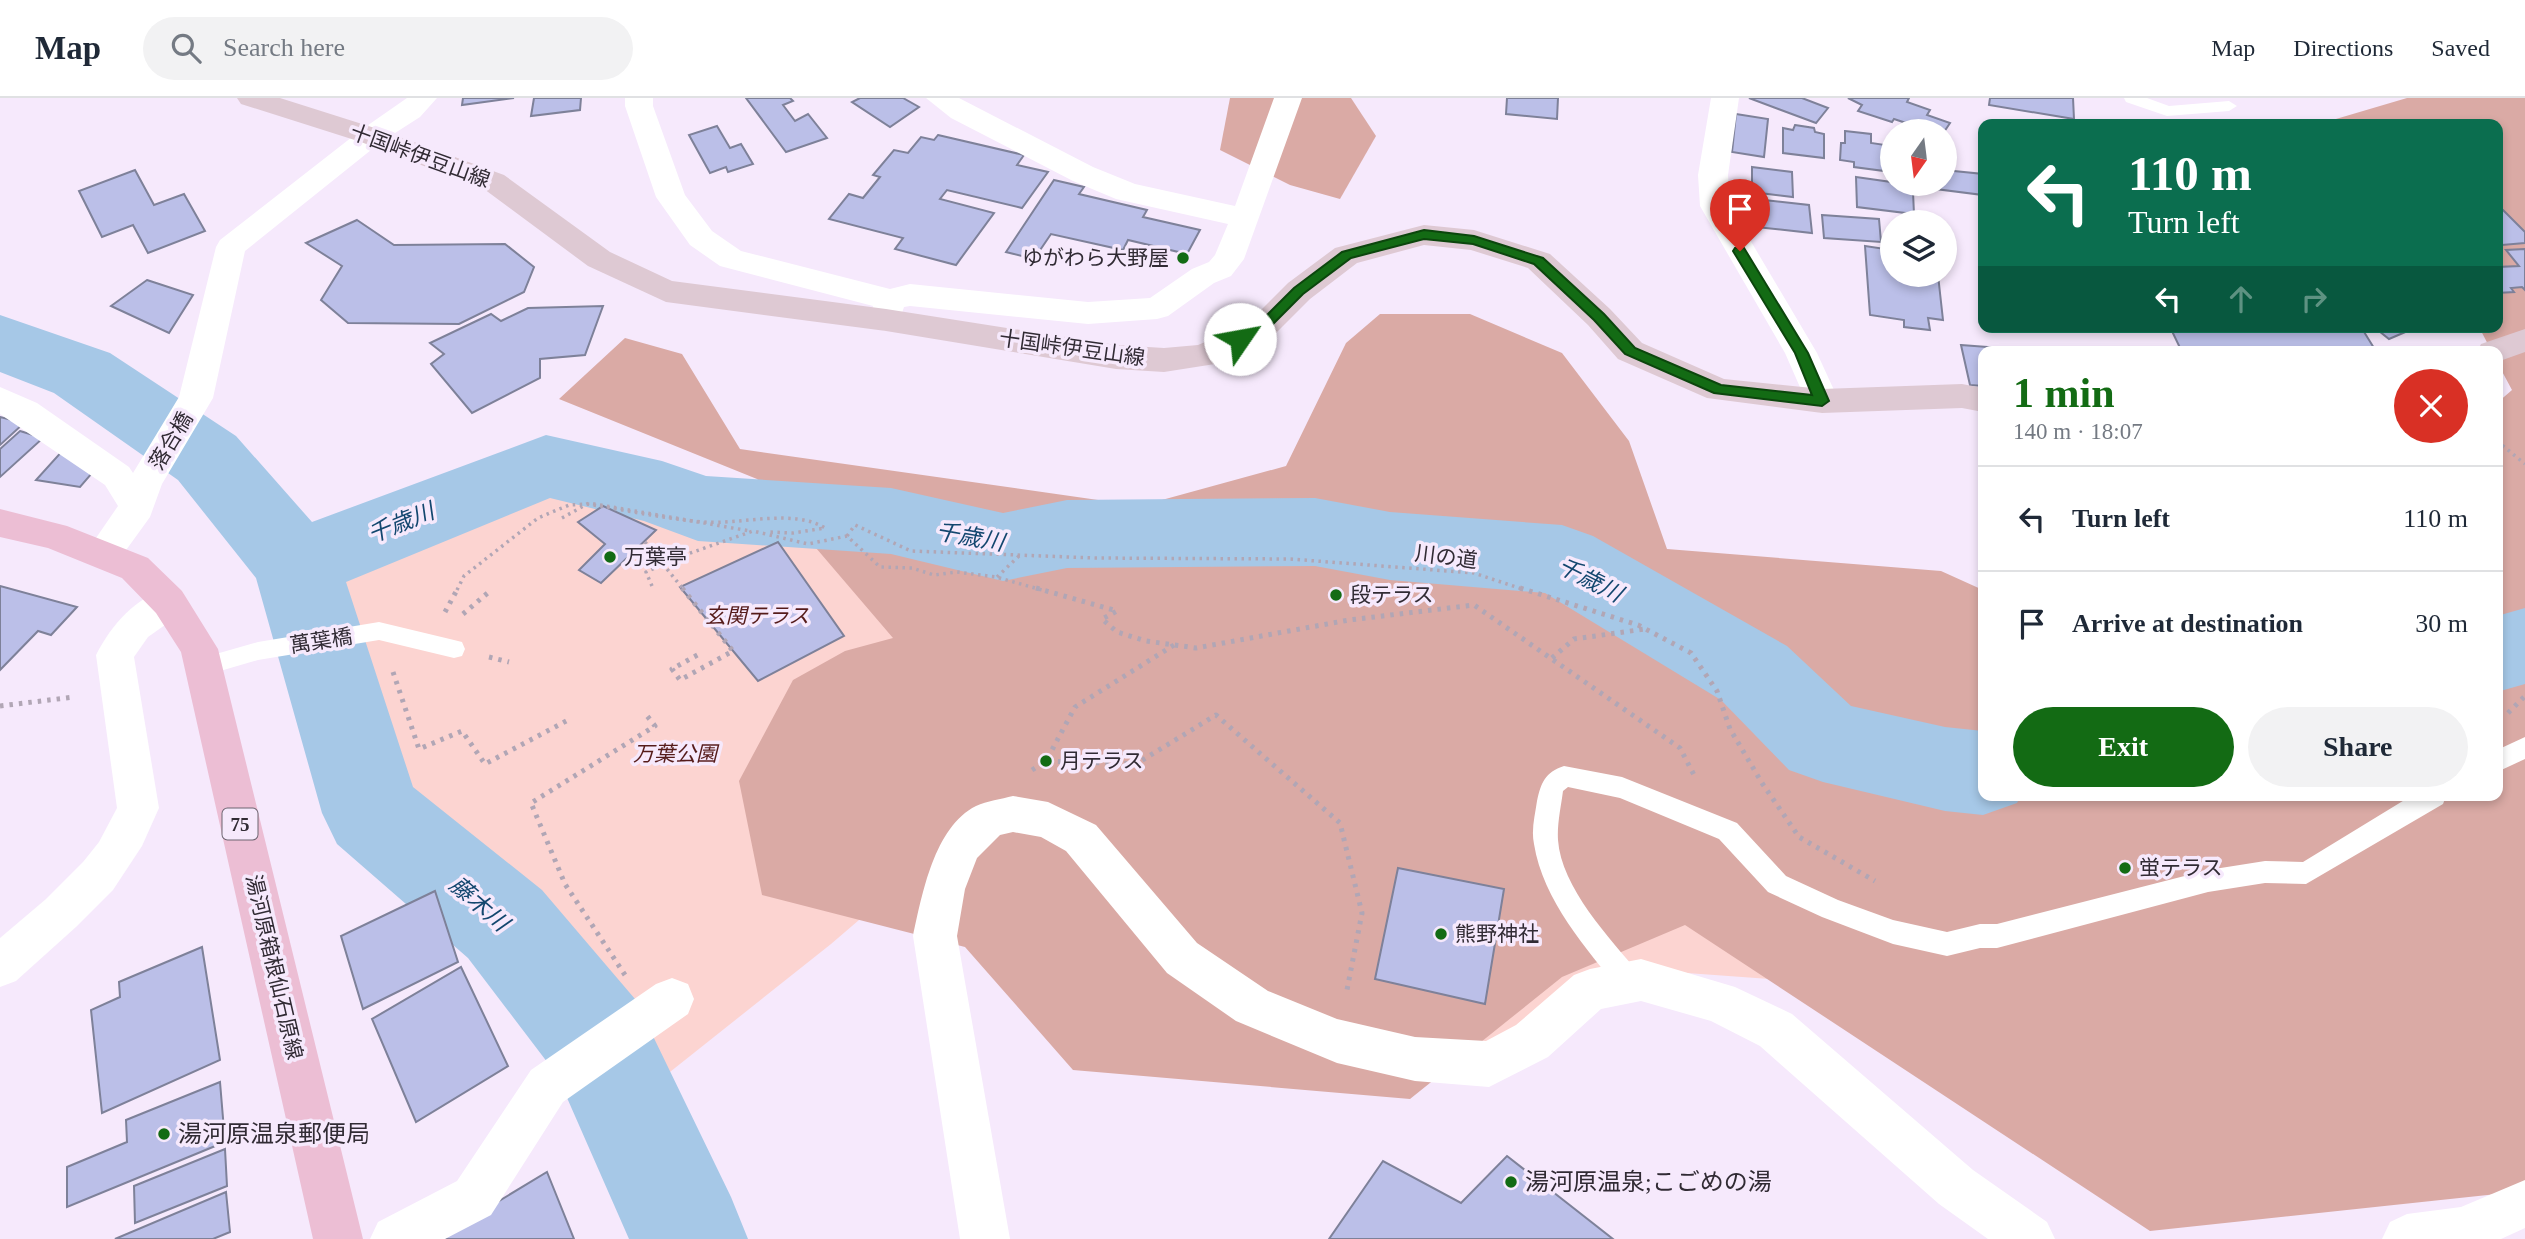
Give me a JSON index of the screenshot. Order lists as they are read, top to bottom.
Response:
{
  "streets": {
    "main road": ["十国峠伊豆山線", "75", "湯河原箱根仙石原線"],
    "street": ["落合橋"],
    "lane": ["萬葉橋"],
    "path": ["川の道"]
  },
  "crossings": [
    ["十国峠伊豆山線", "落合橋"],
    ["落合橋", "湯河原箱根仙石原線"],
    ["萬葉橋", "湯河原箱根仙石原線"]
  ],
  "water": ["千歳川", "藤木川"],
  "parks": ["玄関テラス", "万葉公園"],
  "places": [
    "ゆがわら大野屋",
    "万葉亭",
    "段テラス",
    "月テラス",
    "蛍テラス",
    "熊野神社",
    "湯河原温泉郵便局",
    "湯河原温泉;こごめの湯"
  ],
  "north": "bottom",
  "page": {
    "header": "Map",
    "search": "Search here",
    "nav": ["Map", "Directions", "Saved"],
    "turn": ["110 m", "Turn left"],
    "heading": ["1 min", "140 m · 18:07"],
    "list": [
      {
        "name": "Turn left",
        "value": "110 m"
      },
      {
        "name": "Arrive at destination",
        "value": "30 m"
      }
    ],
    "buttons": ["Exit", "Share"]
  }
}
